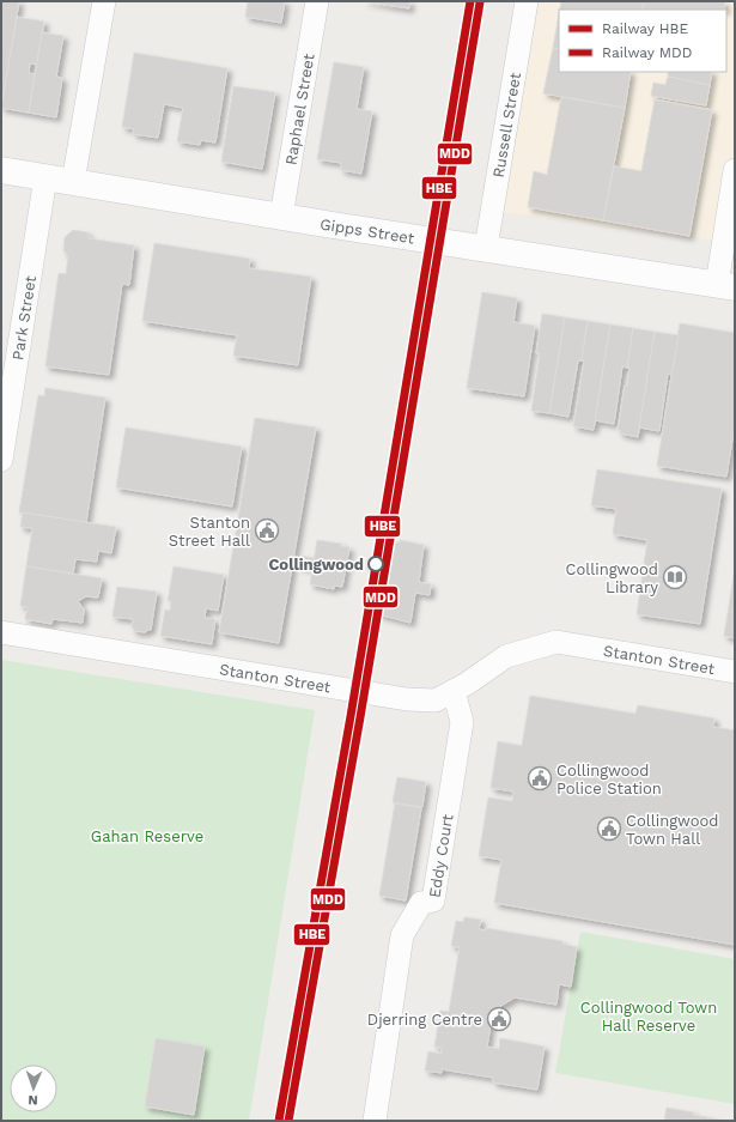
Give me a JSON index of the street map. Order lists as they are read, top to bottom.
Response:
{
  "streets": {
    "street": [
      "Raphael Street",
      "Russell Street",
      "Gipps Street",
      "Park Street",
      "Stanton Street",
      "Eddy Court"
    ]
  },
  "crossings": [
    ["Raphael Street", "Gipps Street"],
    ["Russell Street", "Gipps Street"],
    ["Gipps Street", "Park Street"],
    ["Stanton Street", "Eddy Court"]
  ],
  "parks": ["Gahan Reserve", "Collingwood Town Hall Reserve"],
  "places": {
    "public building": [
      "Stanton Street Hall",
      "Collingwood Police Station",
      "Collingwood Town Hall",
      "Djerring Centre"
    ],
    "other": ["Collingwood"],
    "library": ["Collingwood Library"]
  },
  "lines": ["rail line HBE", "rail line MDD"],
  "legend": ["Railway HBE", "Railway MDD"],
  "north": "bottom"
}
